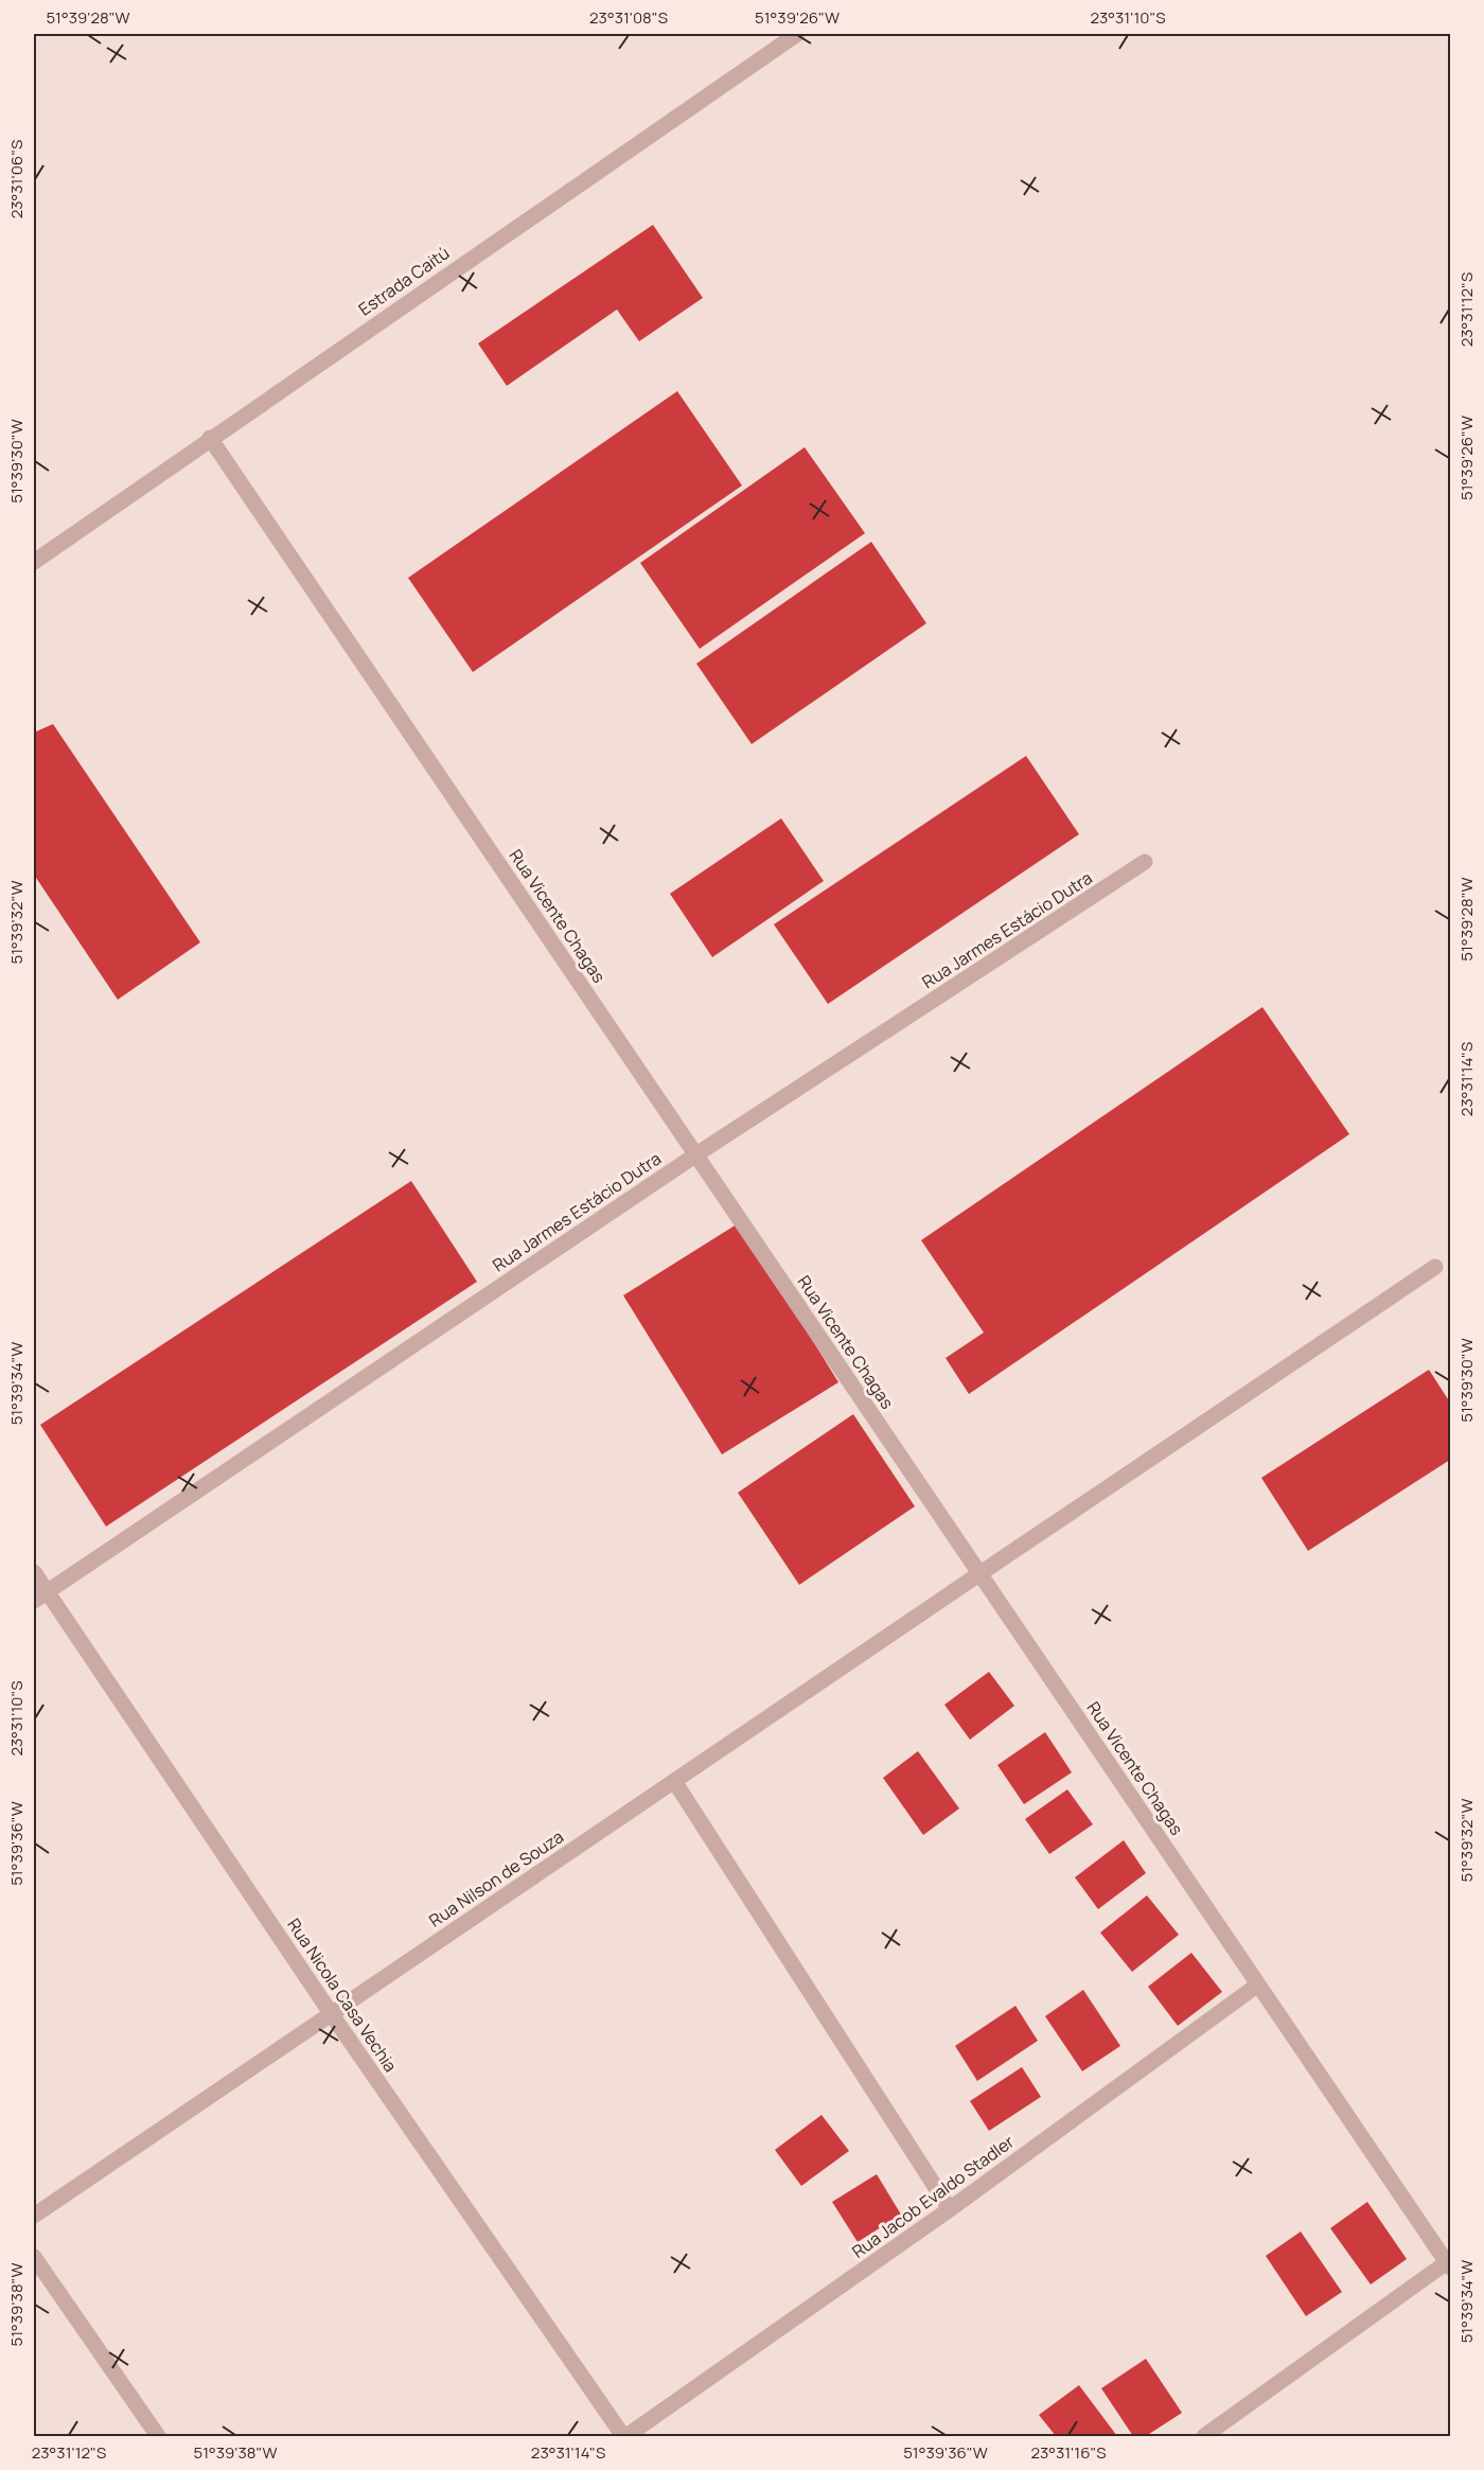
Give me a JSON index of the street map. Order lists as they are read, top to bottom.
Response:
{
  "streets": {
    "street": [
      "Estrada Caitú",
      "Rua Vicente Chagas",
      "Rua Jarmes Estácio Dutra",
      "Rua Nilson de Souza",
      "Rua Nicola Casa Vechia",
      "Rua Jacob Evaldo Stadler"
    ]
  },
  "crossings": [
    ["Estrada Caitú", "Rua Vicente Chagas"],
    ["Rua Vicente Chagas", "Rua Jarmes Estácio Dutra"],
    ["Rua Vicente Chagas", "Rua Nilson de Souza"],
    ["Rua Vicente Chagas", "Rua Jacob Evaldo Stadler"],
    ["Rua Jarmes Estácio Dutra", "Rua Nicola Casa Vechia"],
    ["Rua Nilson de Souza", "Rua Nicola Casa Vechia"],
    ["Rua Nicola Casa Vechia", "Rua Jacob Evaldo Stadler"]
  ],
  "coordinates": [
    "51°39'28\"W",
    "23°31'08\"S",
    "51°39'26\"W",
    "23°31'10\"S",
    "23°31'06\"S",
    "23°31'12\"S",
    "51°39'30\"W",
    "51°39'32\"W",
    "23°31'14\"S",
    "51°39'34\"W",
    "51°39'36\"W",
    "51°39'38\"W",
    "23°31'16\"S"
  ]
}
